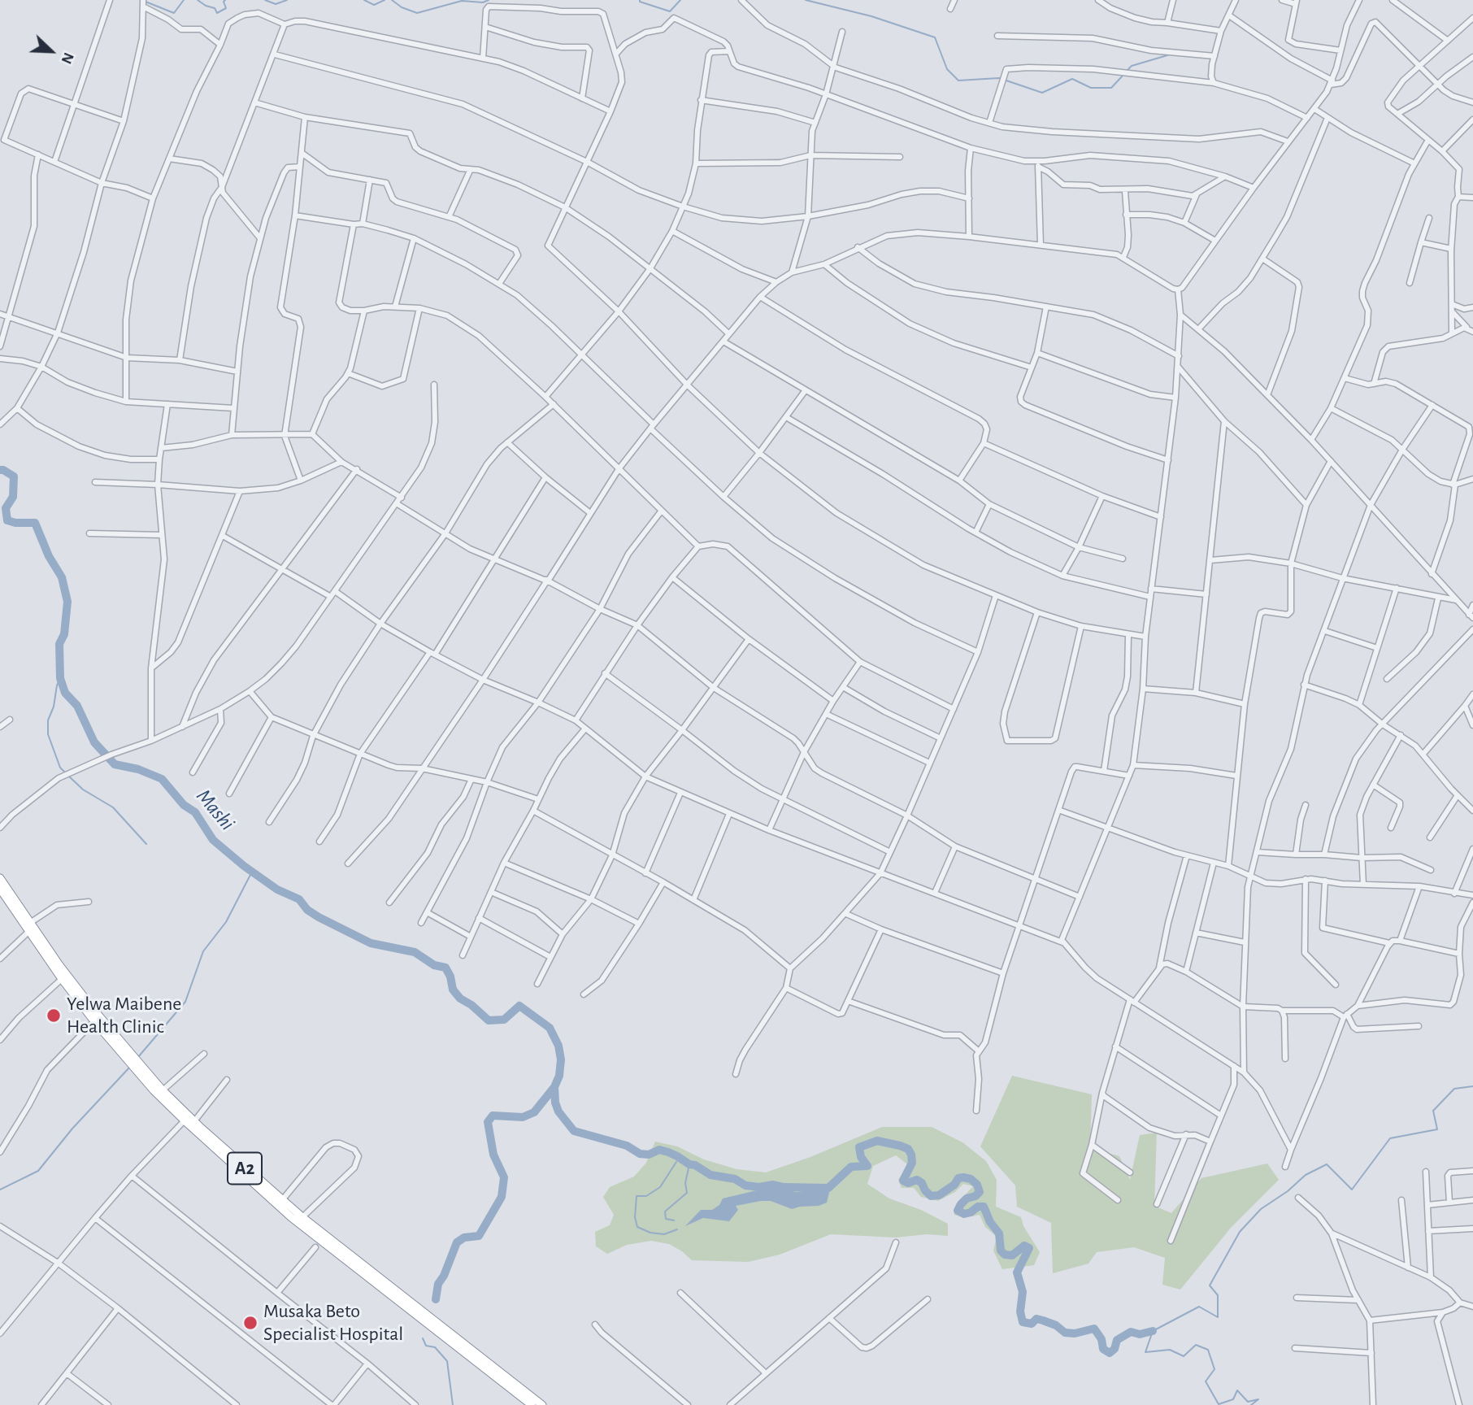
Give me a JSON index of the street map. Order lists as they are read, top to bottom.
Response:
{
  "streets": {
    "highway": ["A2"]
  },
  "water": ["Mashi"],
  "places": ["Yelwa Maibene Health Clinic", "Musaka Beto Specialist Hospital"],
  "north": "bottom right"
}
